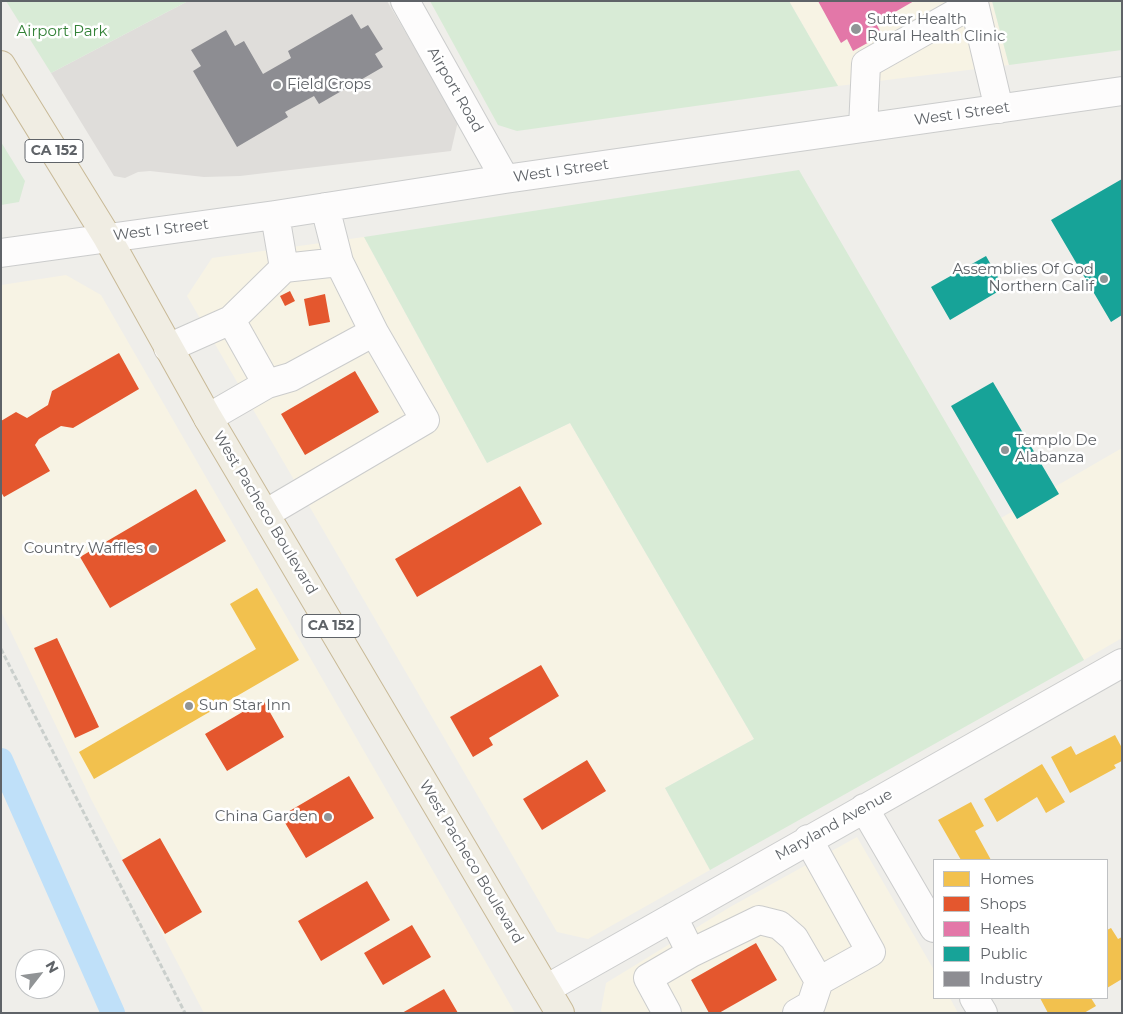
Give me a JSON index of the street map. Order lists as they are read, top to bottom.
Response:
{
  "streets": {
    "highway": ["CA 152", "West Pacheco Boulevard"],
    "street": ["Airport Road", "West I Street", "Maryland Avenue"]
  },
  "crossings": [
    ["Airport Road", "West I Street"],
    ["West I Street", "West Pacheco Boulevard"],
    ["West Pacheco Boulevard", "Maryland Avenue"]
  ],
  "parks": ["Airport Park"],
  "places": [
    "Sutter Health Rural Health Clinic",
    "Field Crops",
    "Assemblies Of God Northern Calif",
    "Templo De Alabanza",
    "Country Waffles",
    "Sun Star Inn",
    "China Garden"
  ],
  "legend": [
    "Homes",
    "Shops",
    "Health",
    "Public",
    "Industry"
  ],
  "north": "top right"
}
